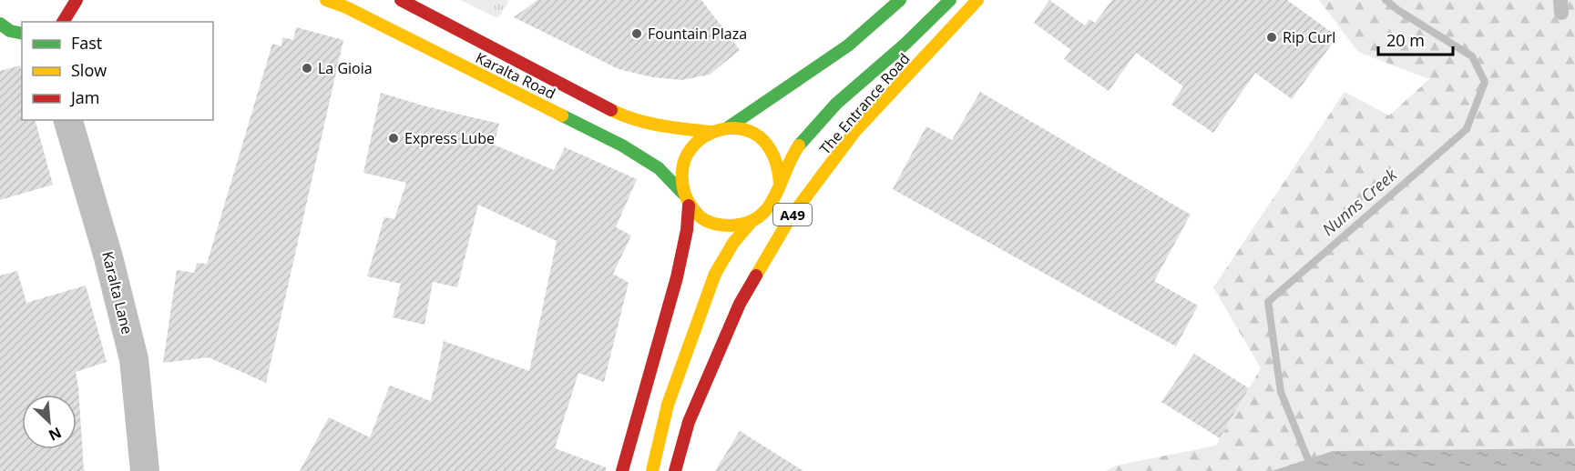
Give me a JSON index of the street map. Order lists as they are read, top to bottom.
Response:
{
  "streets": {
    "main road": ["Karalta Road", "The Entrance Road", "A49"],
    "street": ["Karalta Lane"]
  },
  "crossings": [
    ["Karalta Road", "A49"]
  ],
  "water": ["Nunns Creek"],
  "places": [
    "Fountain Plaza",
    "Rip Curl",
    "La Gioia",
    "Express Lube"
  ],
  "legend": ["Fast", "Slow", "Jam"],
  "scale_bar": "20 m",
  "north": "bottom right"
}
